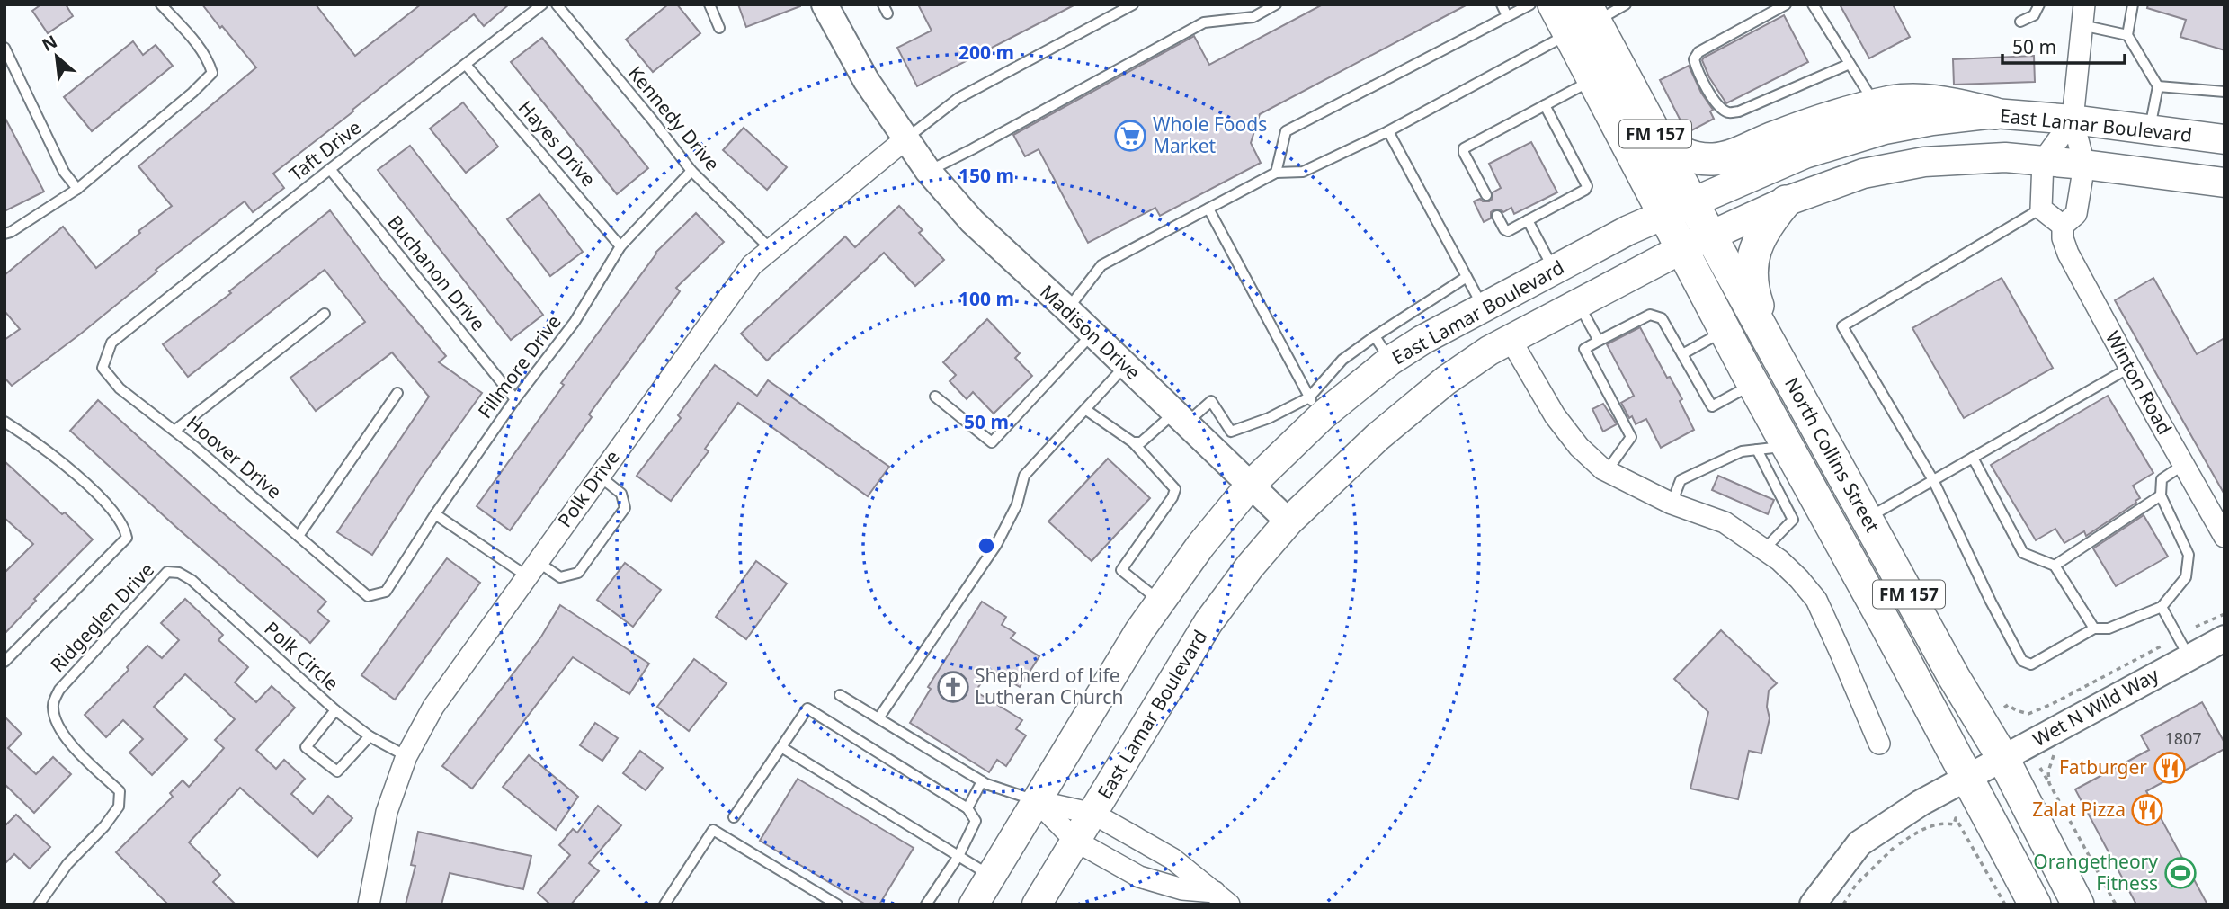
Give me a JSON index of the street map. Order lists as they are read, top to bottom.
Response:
{
  "streets": {
    "main road": ["East Lamar Boulevard", "FM 157", "North Collins Street"],
    "street": [
      "Madison Drive",
      "Winton Road",
      "Polk Drive",
      "Wet N Wild Way"
    ],
    "lane": [
      "Kennedy Drive",
      "Hayes Drive",
      "Taft Drive",
      "Buchanon Drive",
      "Fillmore Drive",
      "Hoover Drive",
      "Ridgeglen Drive",
      "Polk Circle"
    ]
  },
  "crossings": [
    ["Kennedy Drive", "Fillmore Drive"],
    ["Kennedy Drive", "Polk Drive"],
    ["East Lamar Boulevard", "Madison Drive"],
    ["East Lamar Boulevard", "North Collins Street"],
    ["Hayes Drive", "Taft Drive"],
    ["Hayes Drive", "Fillmore Drive"],
    ["Taft Drive", "Buchanon Drive"],
    ["Taft Drive", "Hoover Drive"],
    ["Buchanon Drive", "Fillmore Drive"],
    ["Madison Drive", "Polk Drive"],
    ["Fillmore Drive", "Hoover Drive"],
    ["North Collins Street", "Wet N Wild Way"],
    ["Polk Drive", "Polk Circle"],
    ["Ridgeglen Drive", "Polk Circle"]
  ],
  "places": {
    "supermarket": ["Whole Foods Market"],
    "church": ["Shepherd of Life Lutheran Church"],
    "restaurant": ["Fatburger", "Zalat Pizza"],
    "sports": ["Orangetheory Fitness"]
  },
  "house_numbers": ["1807"],
  "scale_bar": "50 m",
  "north": "top left",
  "rings": [
    "200 m",
    "150 m",
    "100 m",
    "50 m"
  ]
}
